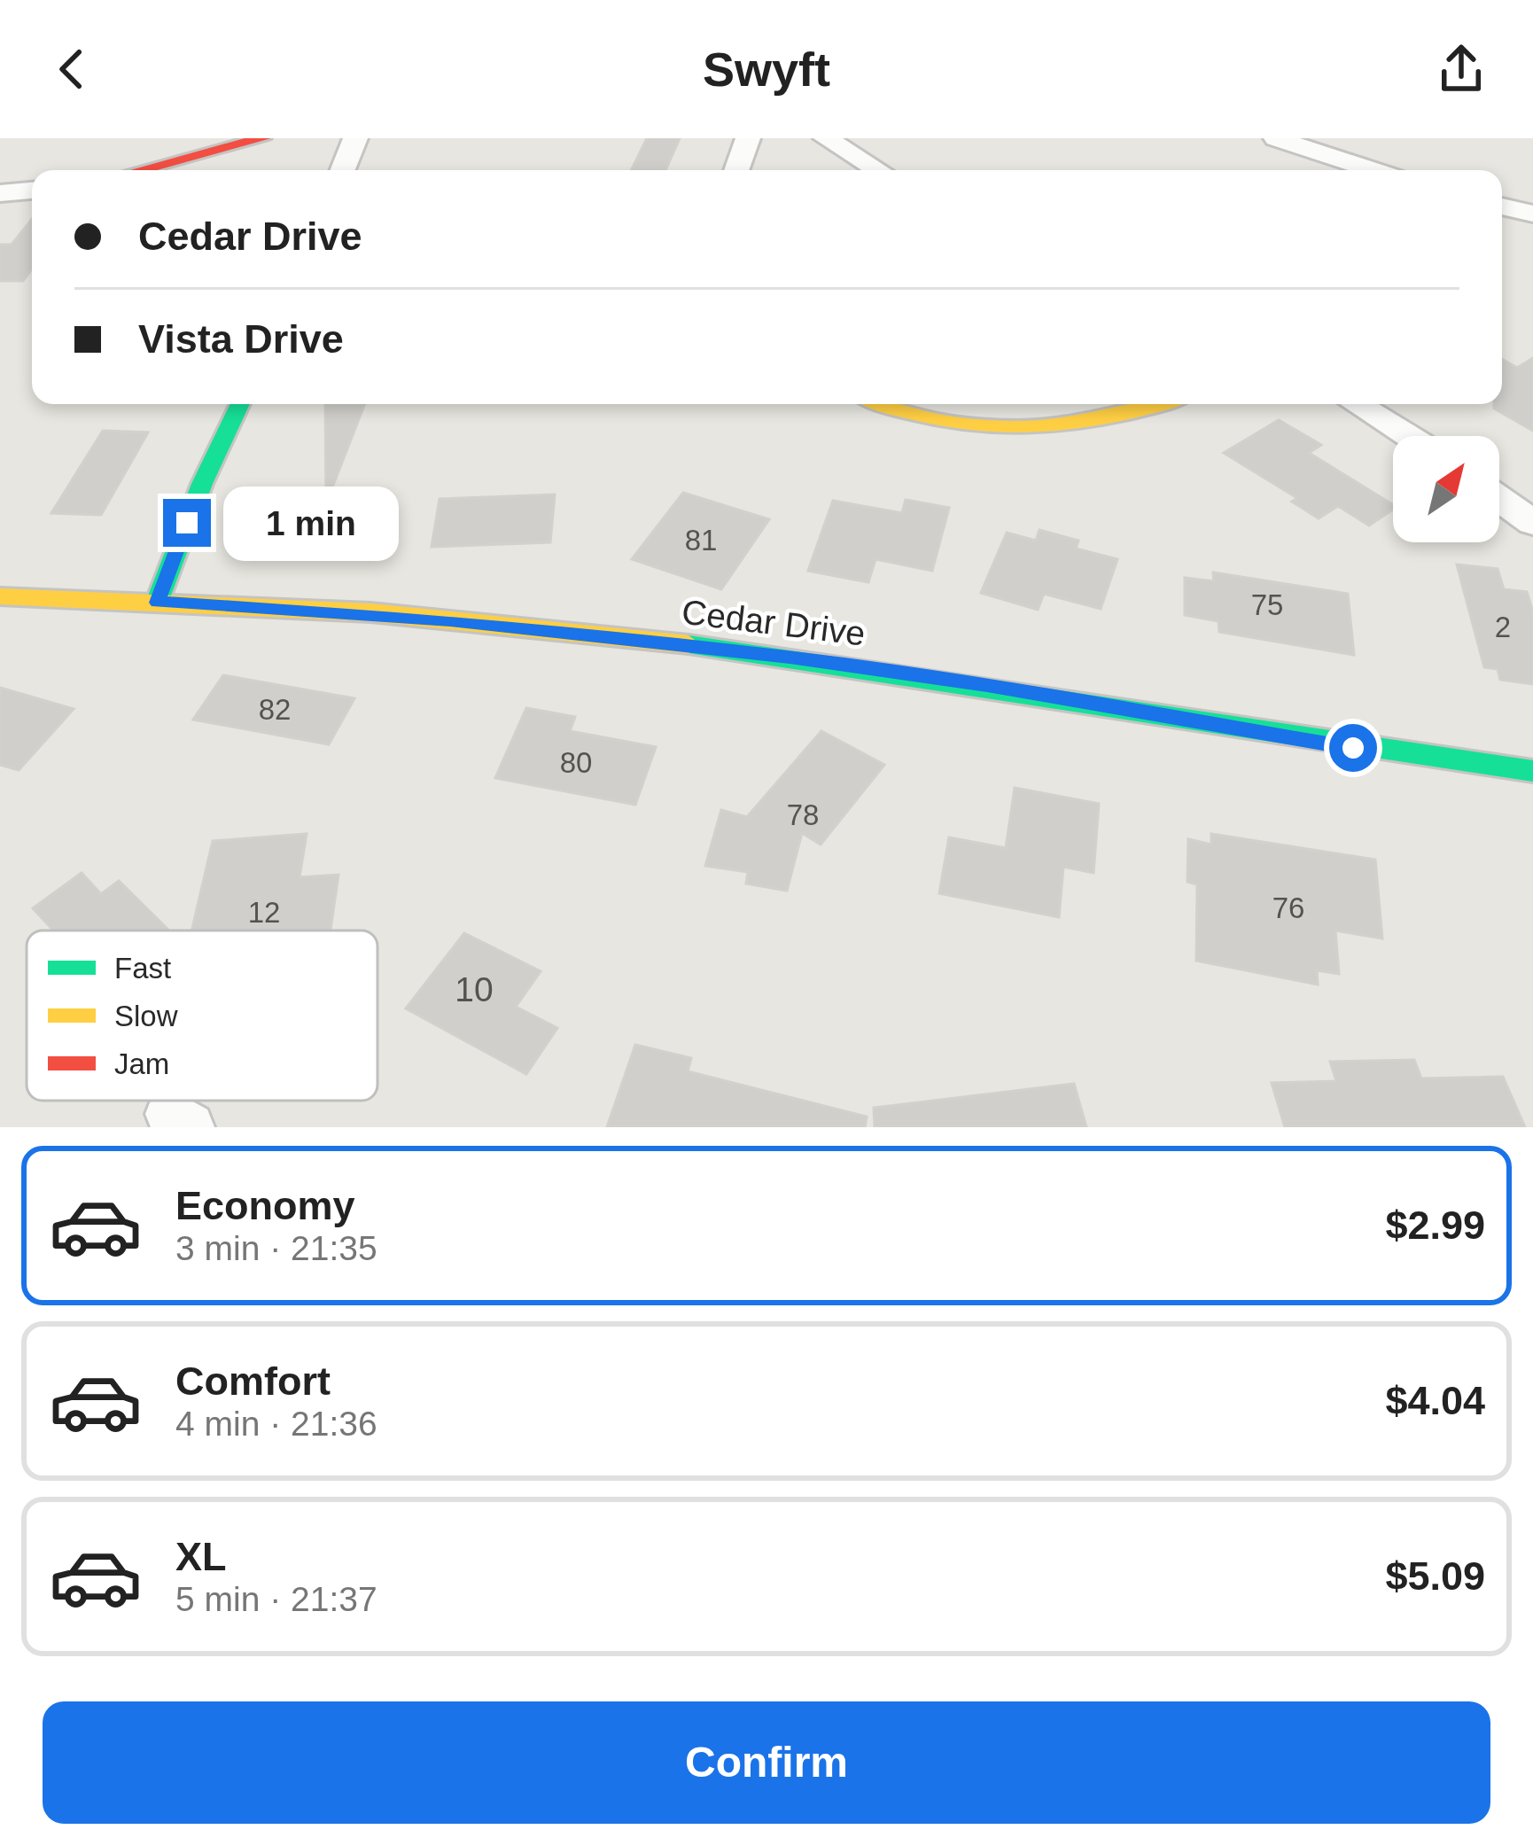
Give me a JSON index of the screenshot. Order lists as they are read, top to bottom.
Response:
{
  "streets": {
    "street": ["Cedar Drive"]
  },
  "house_numbers": [
    "81",
    "75",
    "2",
    "82",
    "80",
    "78",
    "76",
    "12",
    "10"
  ],
  "legend": ["Fast", "Slow", "Jam"],
  "north": "top right",
  "page": {
    "header": "Swyft",
    "banner": ["Cedar Drive", "Vista Drive"],
    "bubble": "1 min",
    "list": [
      {
        "name": "Economy",
        "note": "3 min · 21:35",
        "value": "$2.99"
      },
      {
        "name": "Comfort",
        "note": "4 min · 21:36",
        "value": "$4.04"
      },
      {
        "name": "XL",
        "note": "5 min · 21:37",
        "value": "$5.09"
      }
    ],
    "buttons": "Confirm"
  }
}
